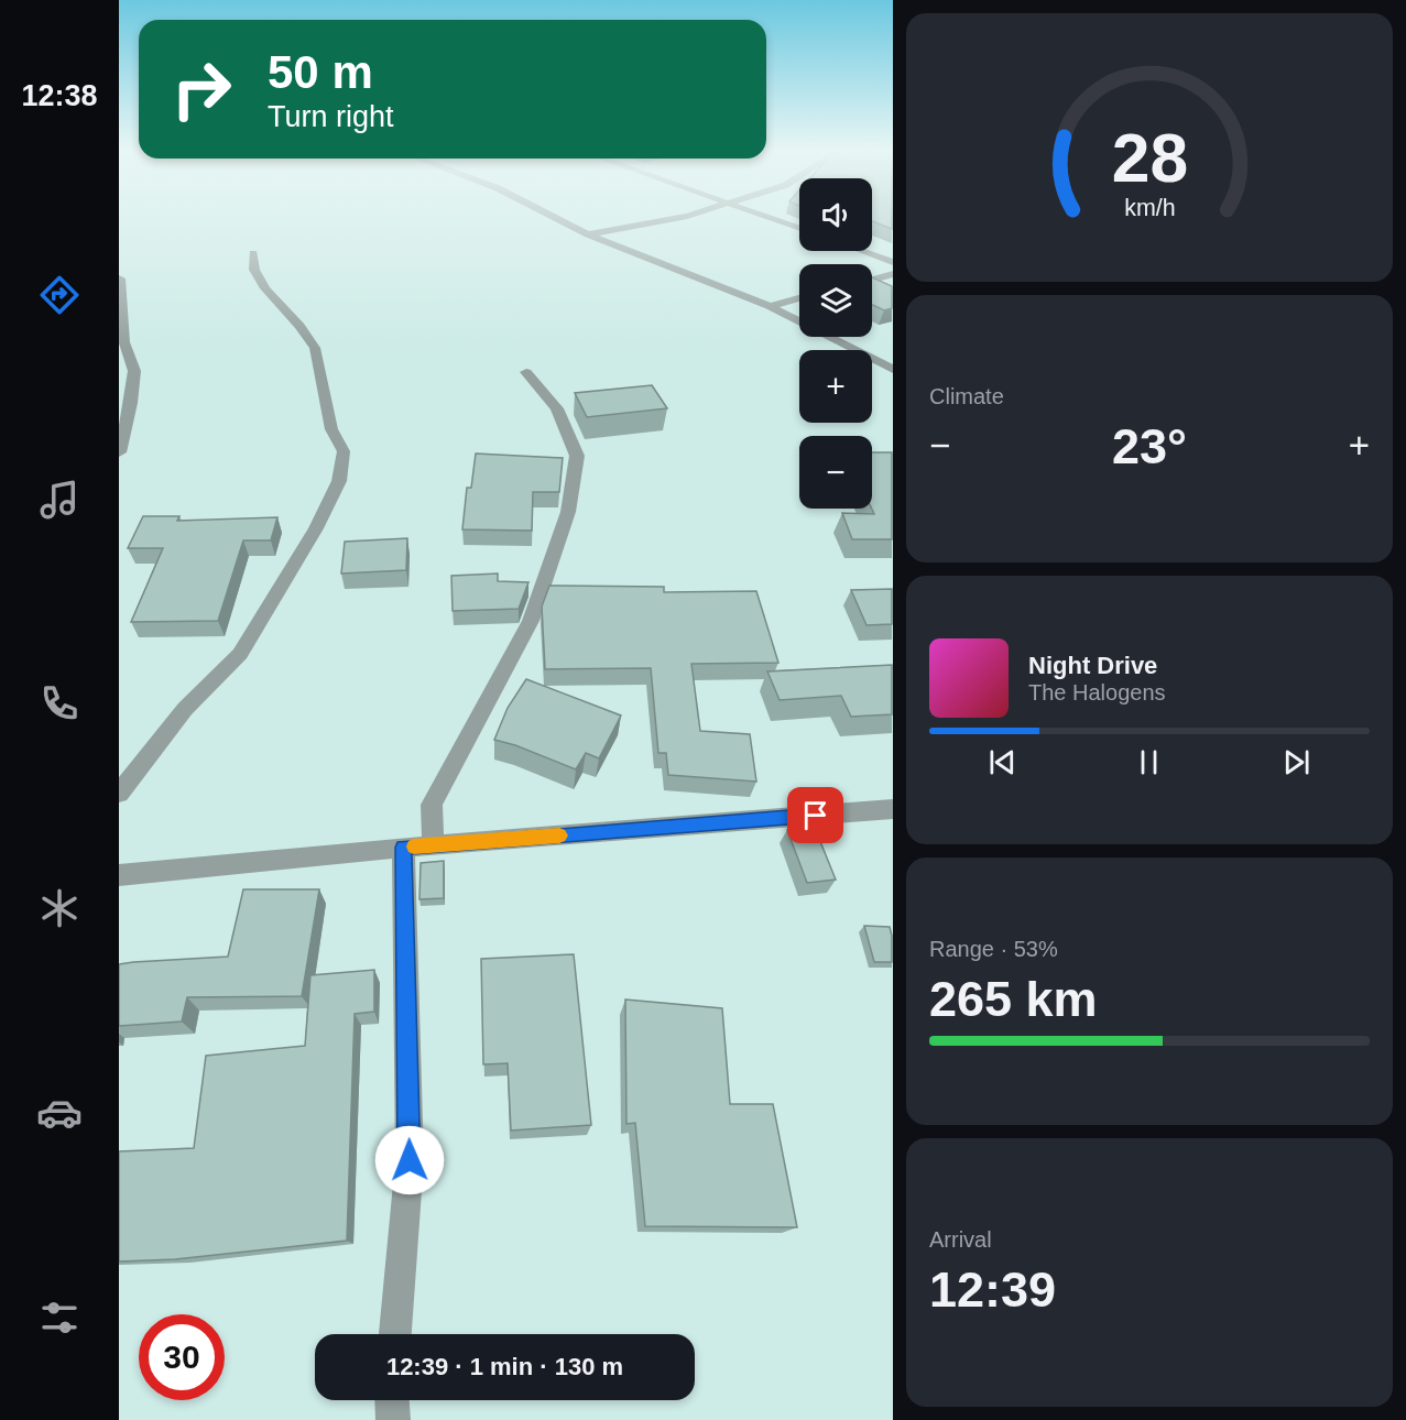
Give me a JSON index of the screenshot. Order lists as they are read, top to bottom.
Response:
{
  "page": {
    "tabs": "12:38",
    "turn": ["50 m", "Turn right"],
    "map_buttons": ["+", "−"],
    "tile": [
      "Climate",
      ["Range · 53%", "265 km"],
      ["Arrival", "12:39"]
    ],
    "heat": ["−", "23°", "+"],
    "song": ["Night Drive", "The Halogens"],
    "limit": "30",
    "trip": "12:39 · 1 min · 130 m",
    "gauge": ["28", "km/h"]
  }
}
